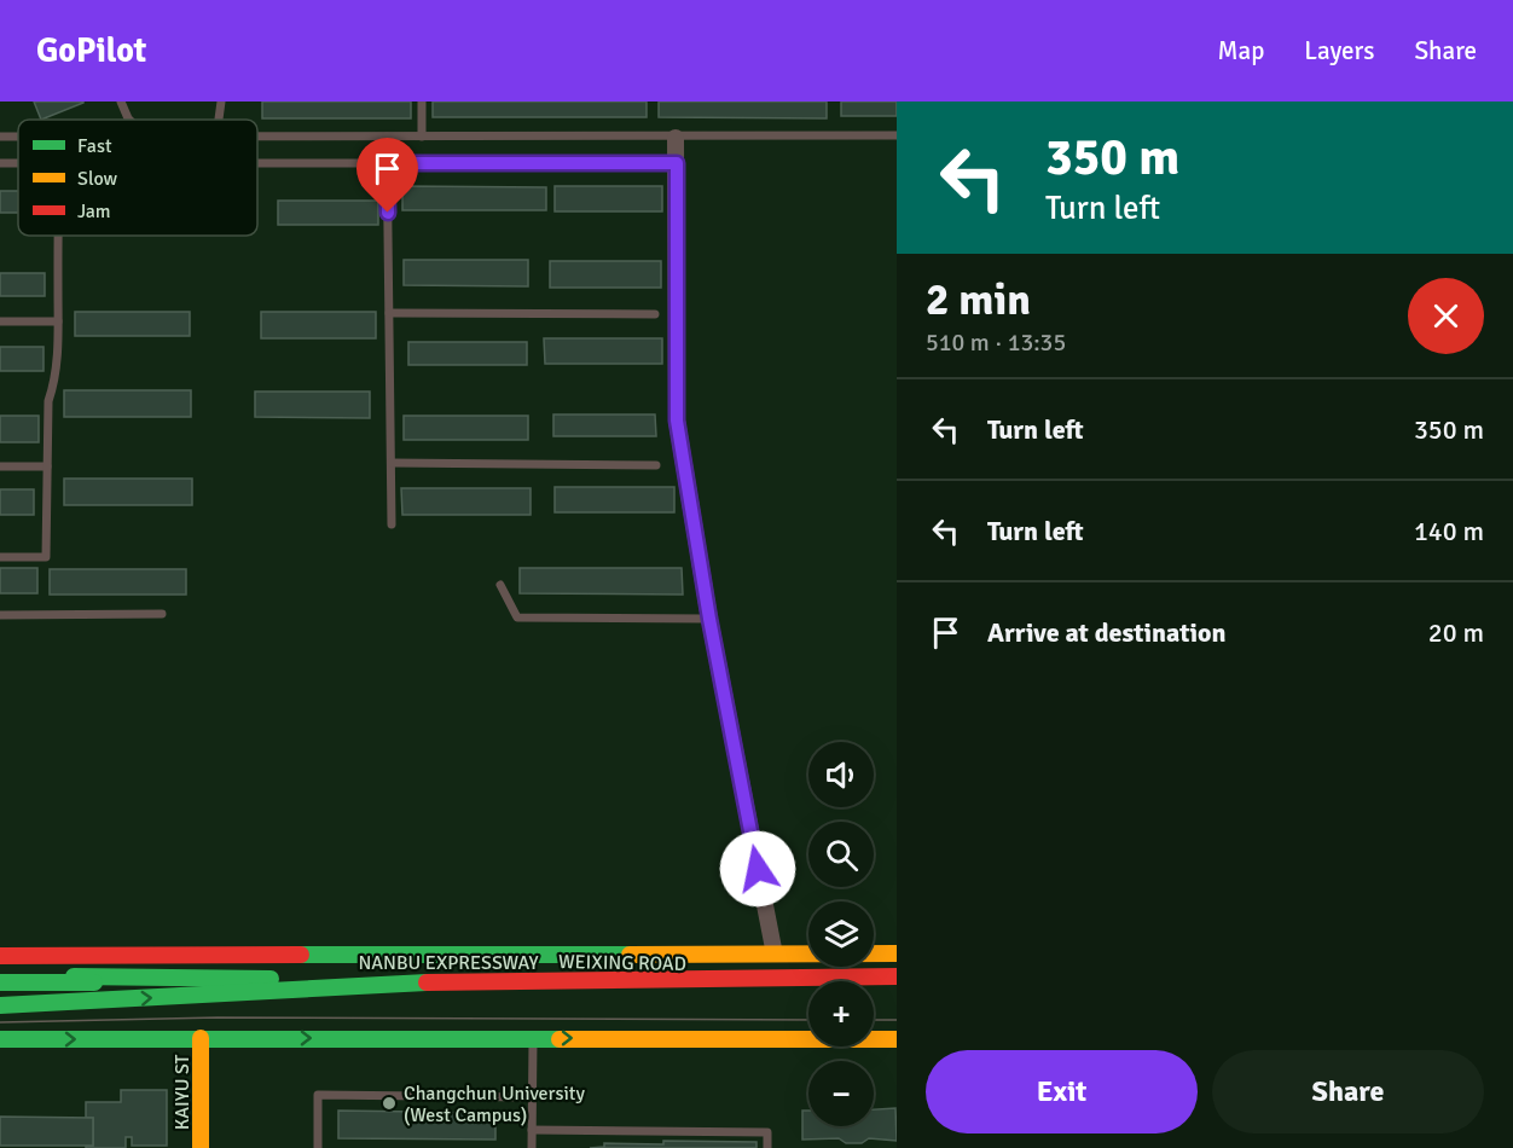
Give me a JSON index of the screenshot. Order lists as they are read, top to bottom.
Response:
{
  "streets": {
    "main road": ["NANBU EXPRESSWAY", "WEIXING ROAD", "KAIYU ST"]
  },
  "places": ["Changchun University (West Campus)"],
  "legend": ["Fast", "Slow", "Jam"],
  "page": {
    "header": "GoPilot",
    "nav": ["Map", "Layers", "Share"],
    "turn": ["350 m", "Turn left"],
    "heading": ["2 min", "510 m · 13:35"],
    "list": [
      {
        "name": "Turn left",
        "value": "350 m"
      },
      {
        "name": "Turn left",
        "value": "140 m"
      },
      {
        "name": "Arrive at destination",
        "value": "20 m"
      }
    ],
    "map_buttons": ["+", "−"],
    "buttons": ["Exit", "Share"]
  }
}
